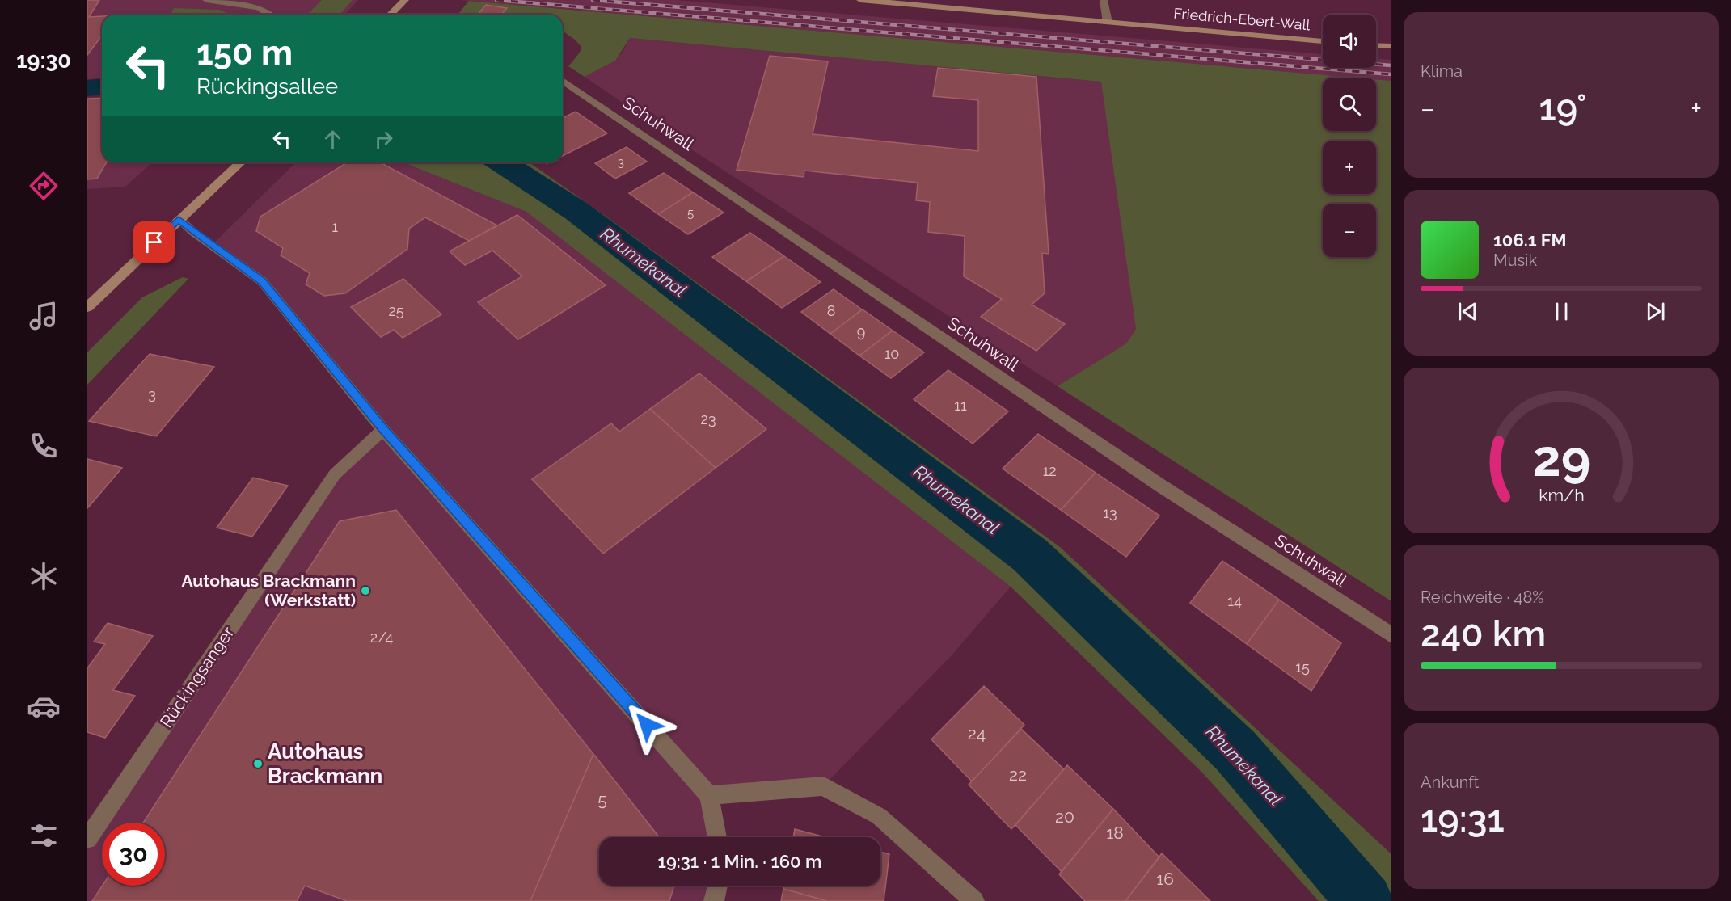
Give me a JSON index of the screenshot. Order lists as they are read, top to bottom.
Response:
{
  "streets": {
    "main road": ["Friedrich-Ebert-Wall"],
    "street": ["Schuhwall", "Rückingsanger"]
  },
  "water": ["Rhumekanal"],
  "places": ["Autohaus Brackmann (Werkstatt)", "Autohaus Brackmann"],
  "house_numbers": [
    "3",
    "5",
    "1",
    "25",
    "8",
    "9",
    "10",
    "3",
    "11",
    "23",
    "12",
    "13",
    "14",
    "2/4",
    "15",
    "24",
    "22",
    "5",
    "20",
    "18",
    "16"
  ],
  "page": {
    "tabs": "19:30",
    "tile": [
      "Klima",
      ["Reichweite · 48%", "240 km"],
      ["Ankunft", "19:31"]
    ],
    "map_buttons": ["+", "−"],
    "turn": ["150 m", "Rückingsallee"],
    "heat": ["−", "19°", "+"],
    "song": ["106.1 FM", "Musik"],
    "limit": "30",
    "trip": "19:31 · 1 Min. · 160 m",
    "gauge": ["29", "km/h"]
  }
}
